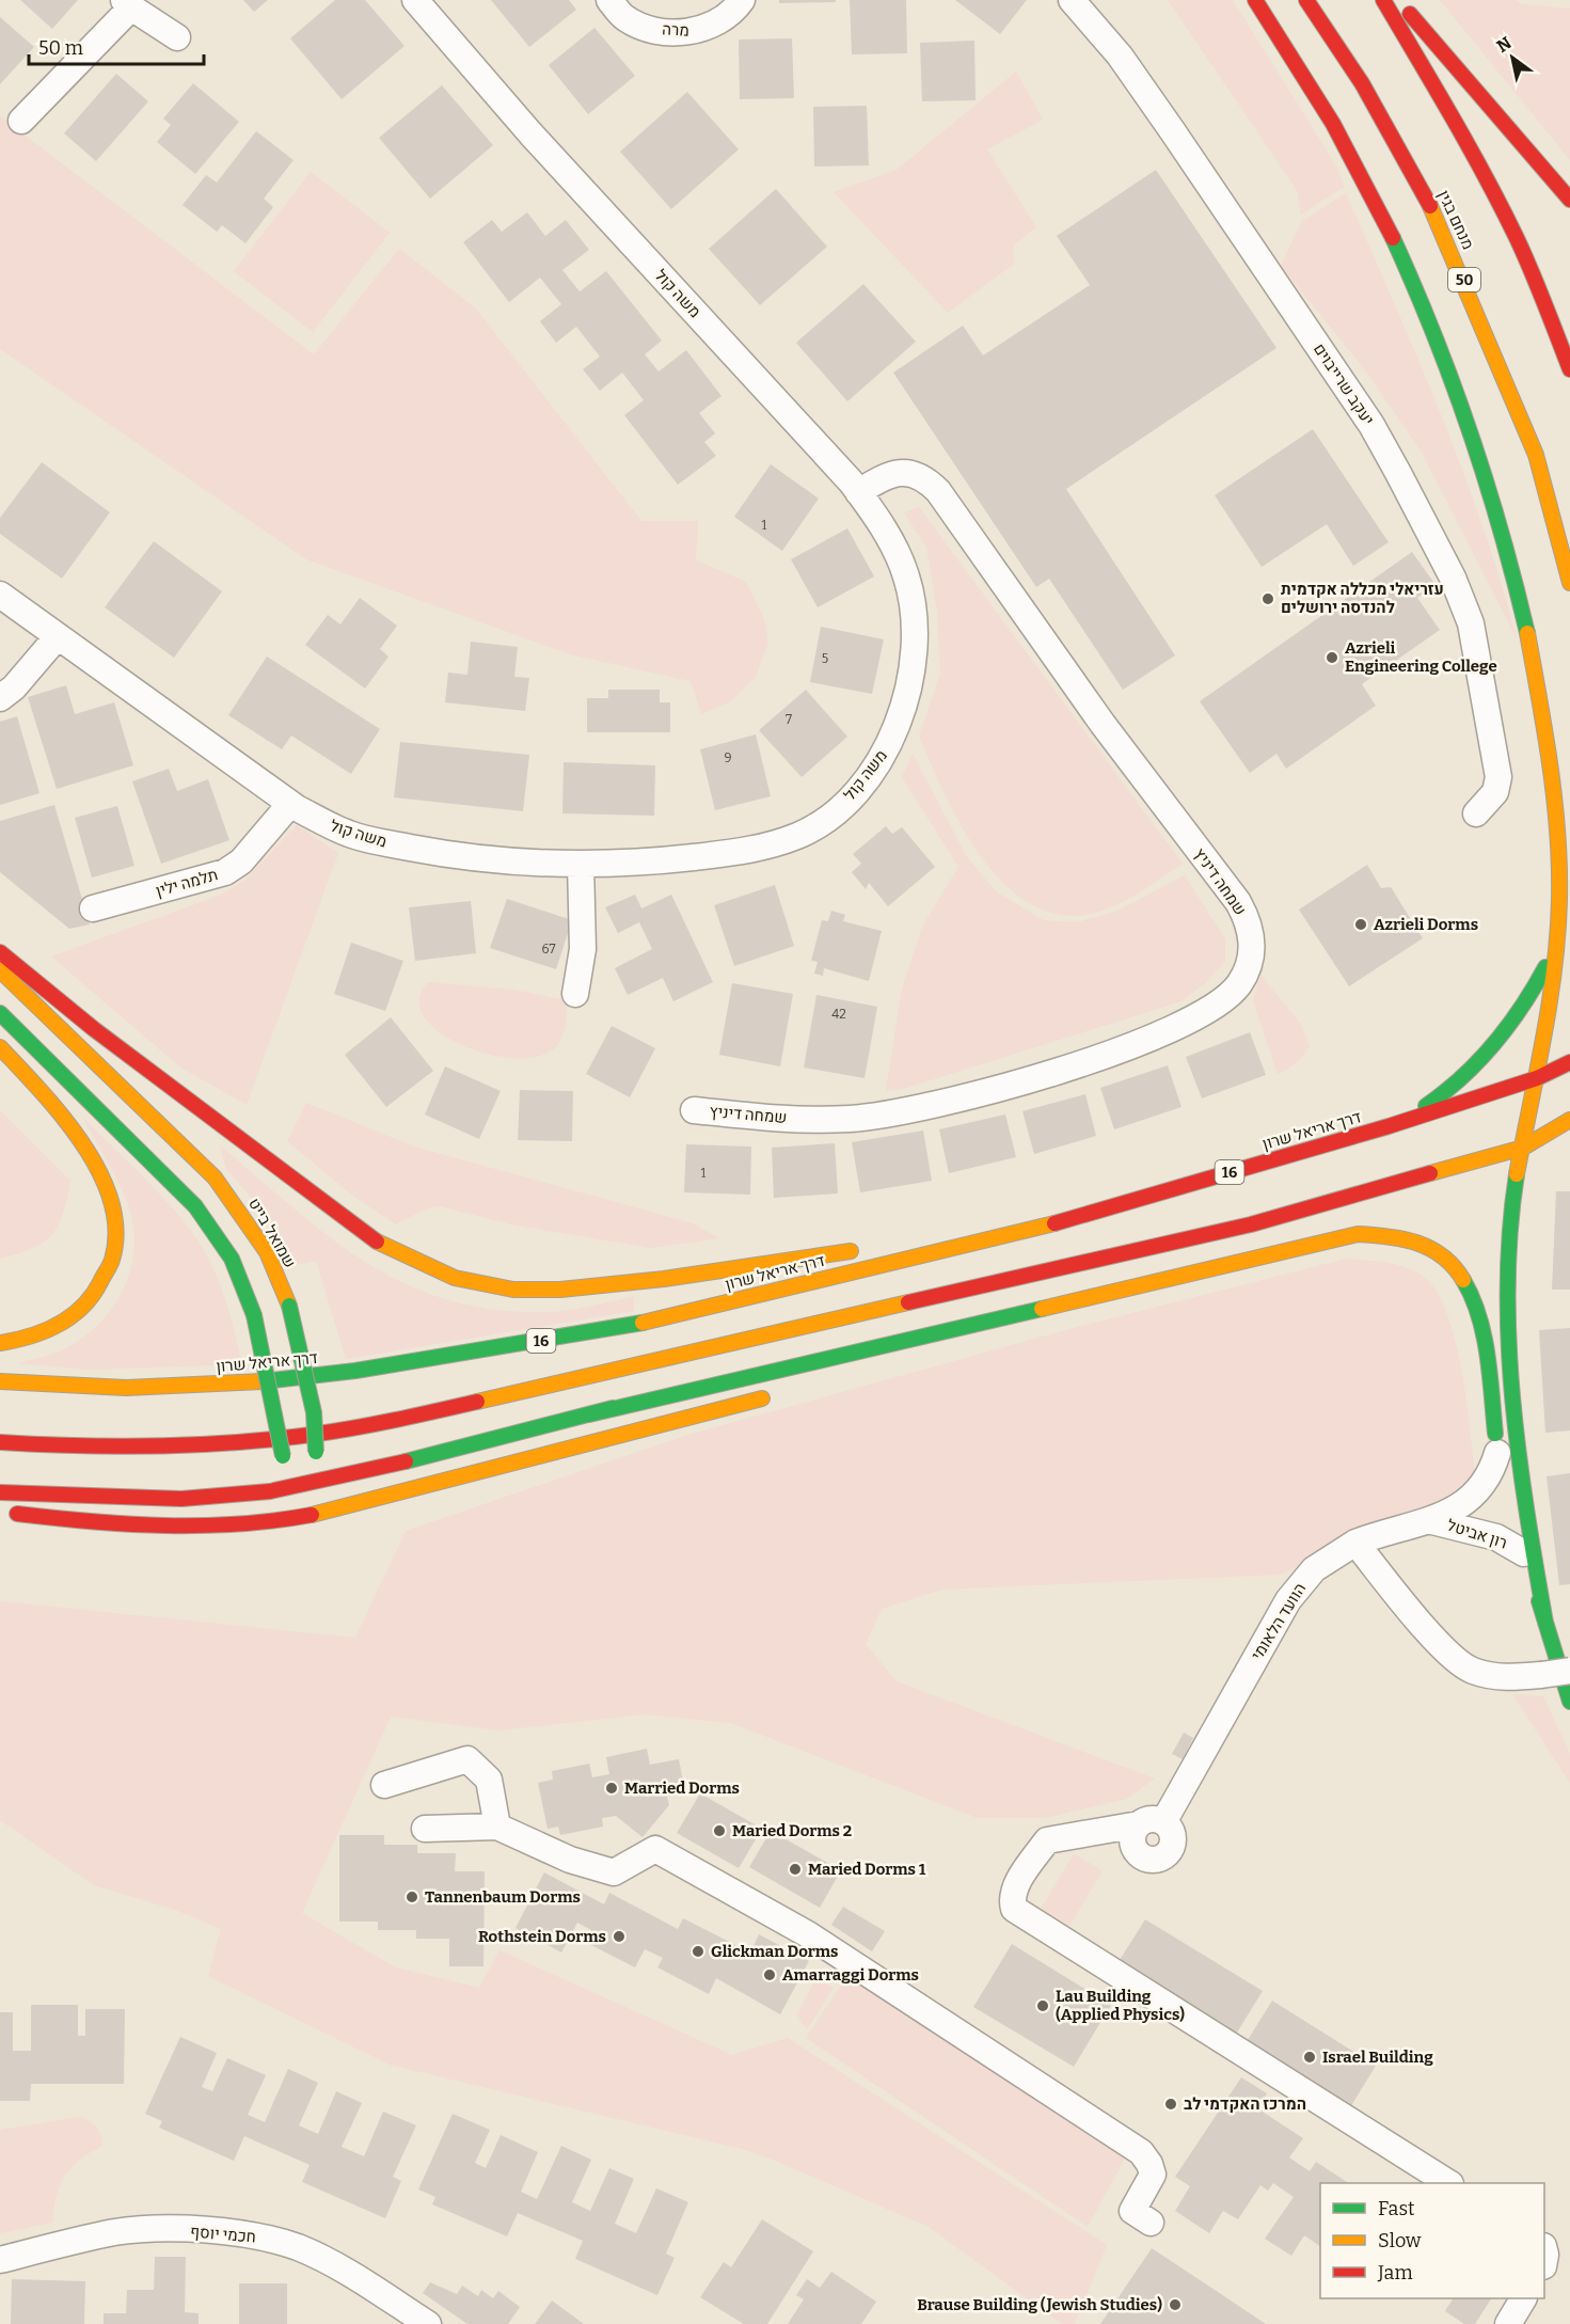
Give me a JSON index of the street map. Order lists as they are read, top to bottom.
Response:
{
  "streets": {
    "main road": [
      "מנחם בגין",
      "50",
      "דרך אריאל שרון",
      "16",
      "שמואל בייט"
    ],
    "street": [
      "מרה",
      "משה קול",
      "יעקב שרייבוים",
      "שמחה דיניץ",
      "תלמה ילין",
      "רון אביטל",
      "הוועד הלאומי",
      "חכמי יוסף"
    ]
  },
  "crossings": [
    ["משה קול", "שמחה דיניץ"],
    ["משה קול", "תלמה ילין"],
    ["דרך אריאל שרון", "16"],
    ["רון אביטל", "הוועד הלאומי"]
  ],
  "places": [
    "עזריאלי מכללה אקדמית להנדסה ירושלים",
    "Azrieli Engineering College",
    "Azrieli Dorms",
    "Married Dorms",
    "Maried Dorms 2",
    "Maried Dorms 1",
    "Tannenbaum Dorms",
    "Rothstein Dorms",
    "Glickman Dorms",
    "Amarraggi Dorms",
    "Lau Building (Applied Physics)",
    "Israel Building",
    "המרכז האקדמי לב",
    "Brause Building (Jewish Studies)"
  ],
  "house_numbers": [
    "1",
    "5",
    "7",
    "9",
    "67",
    "42",
    "1"
  ],
  "legend": ["Fast", "Slow", "Jam"],
  "scale_bar": "50 m",
  "north": "top left"
}
